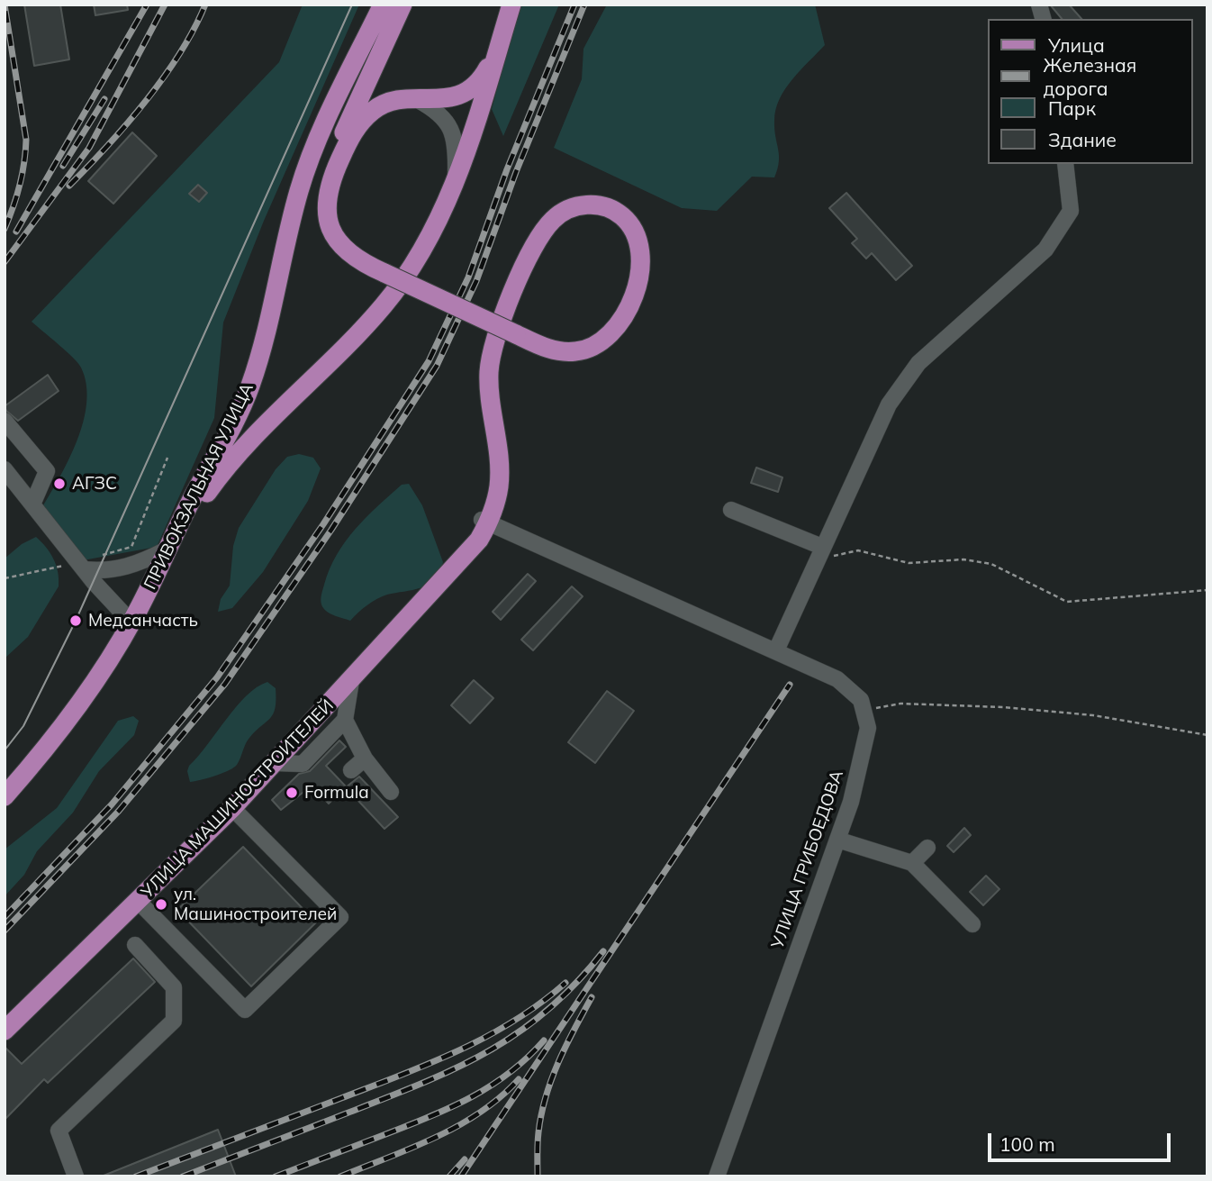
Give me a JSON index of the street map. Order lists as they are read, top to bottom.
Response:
{
  "streets": {
    "main road": ["ПРИВОКЗАЛЬНАЯ УЛИЦА", "УЛИЦА МАШИНОСТРОИТЕЛЕЙ"],
    "street": ["УЛИЦА ГРИБОЕДОВА"]
  },
  "places": [
    "АГЗС",
    "Медсанчасть",
    "Formula",
    "ул. Машиностроителей"
  ],
  "legend": [
    "Улица",
    "Железная дорога",
    "Парк",
    "Здание"
  ],
  "scale_bar": "100 m"
}
